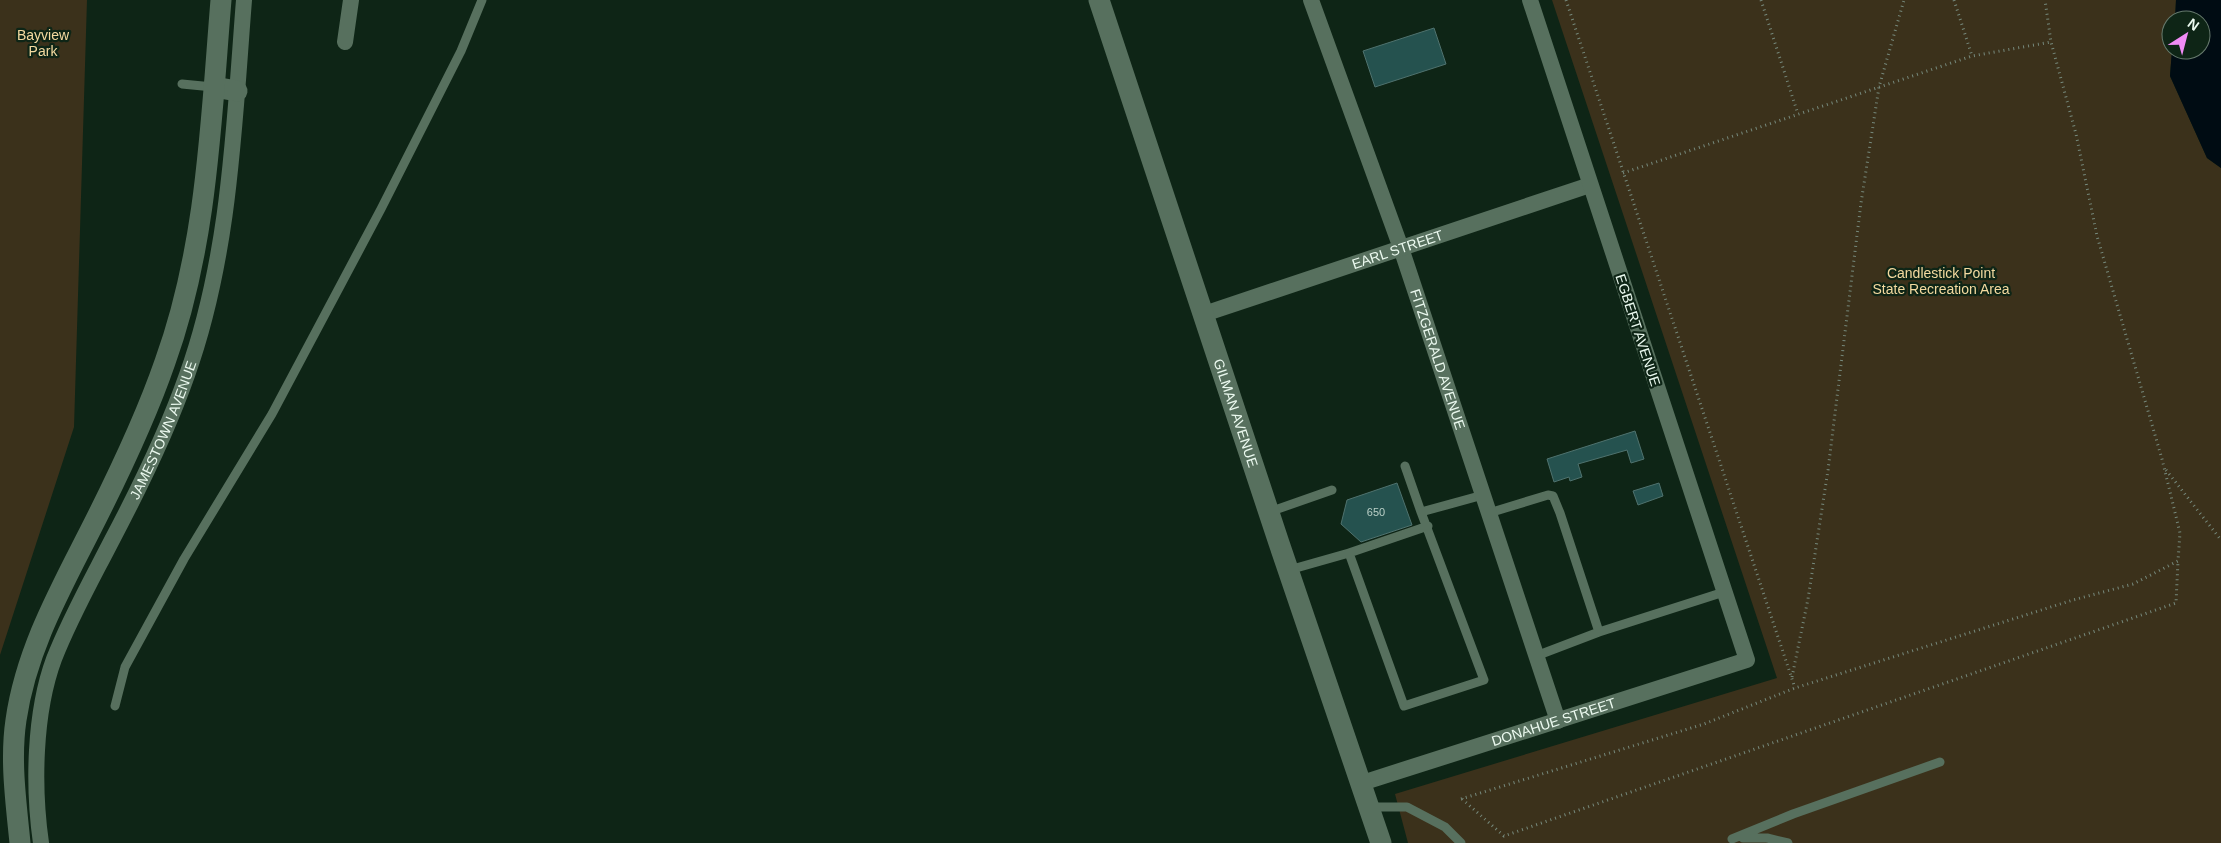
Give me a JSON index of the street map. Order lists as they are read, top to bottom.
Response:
{
  "streets": {
    "street": [
      "EARL STREET",
      "EGBERT AVENUE",
      "FITZGERALD AVENUE",
      "GILMAN AVENUE",
      "JAMESTOWN AVENUE",
      "DONAHUE STREET"
    ]
  },
  "crossings": [
    ["EARL STREET", "EGBERT AVENUE"],
    ["EARL STREET", "FITZGERALD AVENUE"],
    ["EARL STREET", "GILMAN AVENUE"],
    ["EGBERT AVENUE", "DONAHUE STREET"],
    ["FITZGERALD AVENUE", "DONAHUE STREET"],
    ["GILMAN AVENUE", "DONAHUE STREET"]
  ],
  "parks": ["Bayview Park", "Candlestick Point State Recreation Area"],
  "house_numbers": ["650"],
  "north": "top right"
}
